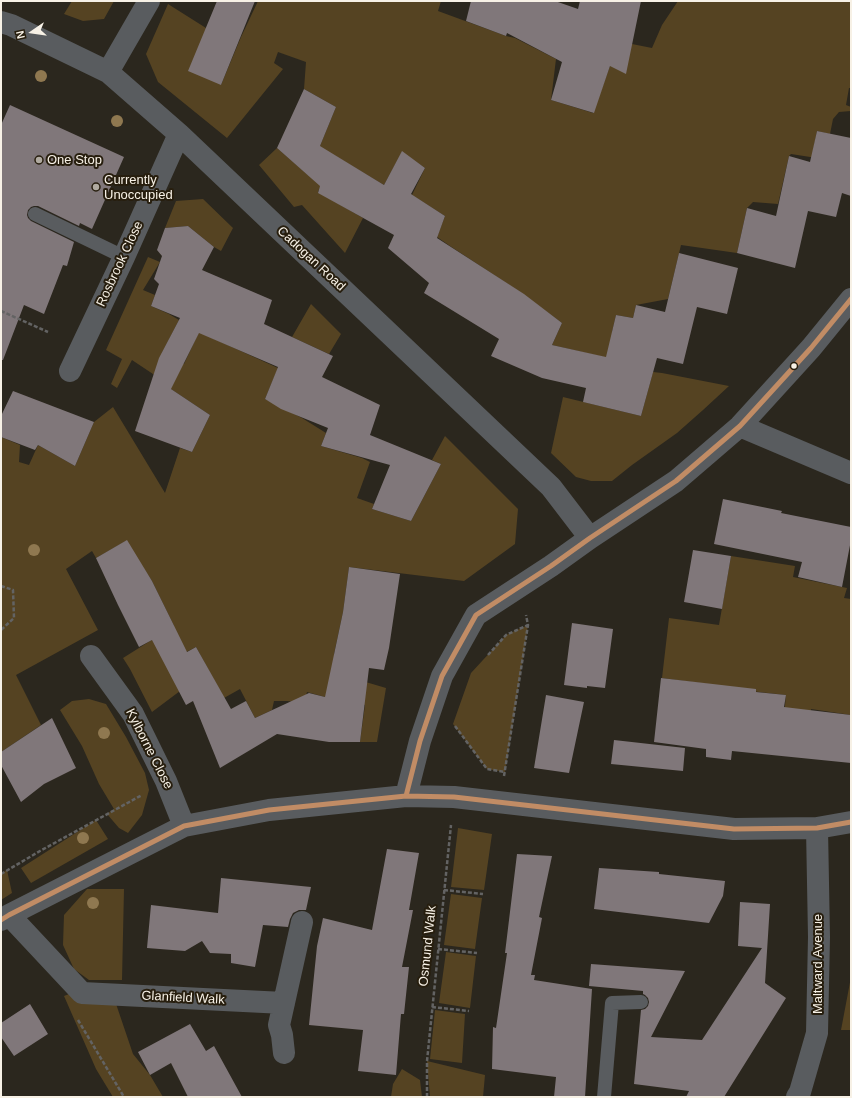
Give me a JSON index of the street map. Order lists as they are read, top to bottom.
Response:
{
  "streets": {
    "street": [
      "Cadogan Road",
      "Rosbrook Close",
      "Kylborne Close",
      "Maltward Avenue",
      "Glanfield Walk"
    ],
    "path": ["Osmund Walk"]
  },
  "crossings": [
    ["Cadogan Road", "Rosbrook Close"]
  ],
  "places": ["One Stop", "Currently Unoccupied"],
  "north": "left"
}
